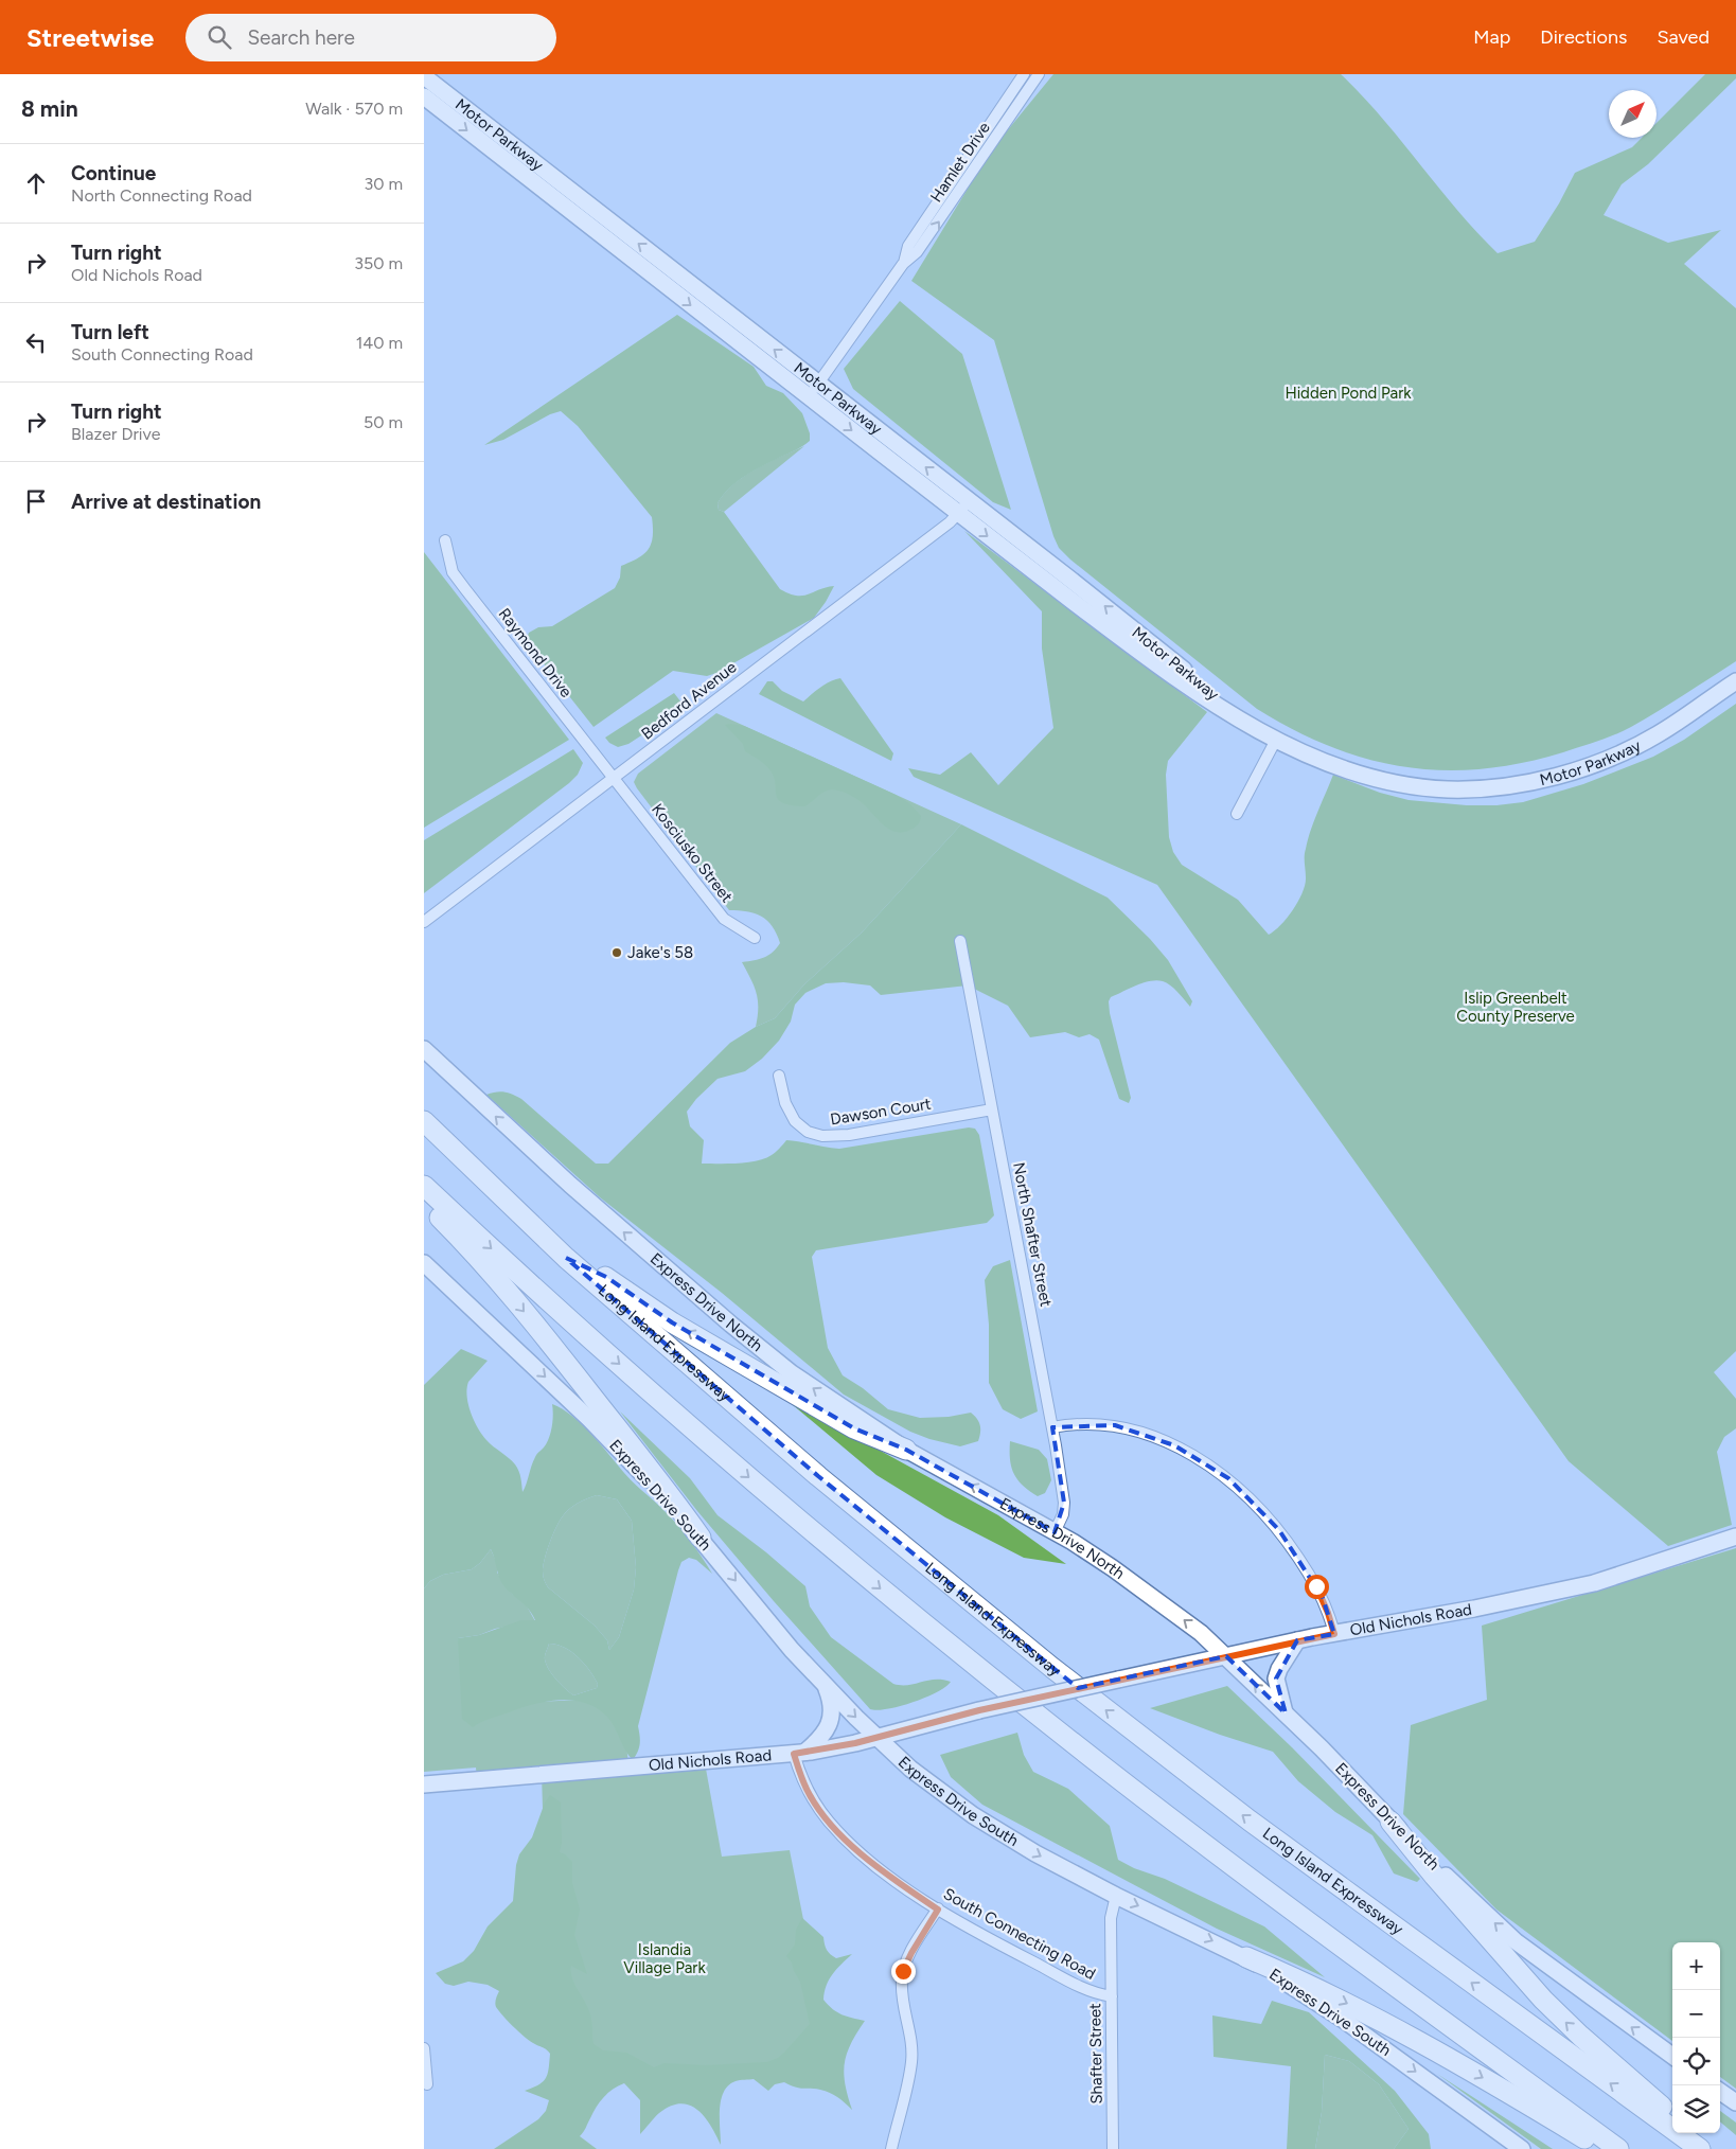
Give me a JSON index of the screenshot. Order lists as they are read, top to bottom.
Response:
{
  "streets": {
    "highway": ["Long Island Expressway"],
    "main road": [
      "Motor Parkway",
      "Express Drive North",
      "Express Drive South",
      "Old Nichols Road"
    ],
    "street": [
      "Hamlet Drive",
      "Raymond Drive",
      "Bedford Avenue",
      "Kosciusko Street",
      "Dawson Court",
      "North Shafter Street",
      "South Connecting Road",
      "Shafter Street"
    ]
  },
  "crossings": [
    ["Motor Parkway", "Hamlet Drive"],
    ["Motor Parkway", "Bedford Avenue"],
    ["Raymond Drive", "Bedford Avenue"],
    ["Raymond Drive", "Kosciusko Street"],
    ["Bedford Avenue", "Kosciusko Street"],
    ["Dawson Court", "North Shafter Street"],
    ["North Shafter Street", "Express Drive North"],
    ["Express Drive North", "Old Nichols Road"],
    ["Express Drive South", "Old Nichols Road"],
    ["Express Drive South", "Shafter Street"],
    ["Old Nichols Road", "South Connecting Road"],
    ["South Connecting Road", "Shafter Street"]
  ],
  "one_way": ["Express Drive North", "Express Drive South"],
  "parks": ["Hidden Pond Park", "Islip Greenbelt County Preserve", "Islandia Village Park"],
  "places": ["Jake's 58"],
  "north": "top right",
  "page": {
    "header": "Streetwise",
    "search": "Search here",
    "nav": ["Map", "Directions", "Saved"],
    "heading": ["8 min", "Walk · 570 m"],
    "list": [
      ["Continue", "North Connecting Road", "30 m"],
      ["Turn right", "Old Nichols Road", "350 m"],
      ["Turn left", "South Connecting Road", "140 m"],
      ["Turn right", "Blazer Drive", "50 m"],
      "Arrive at destination"
    ],
    "map_buttons": ["+", "−"]
  }
}
